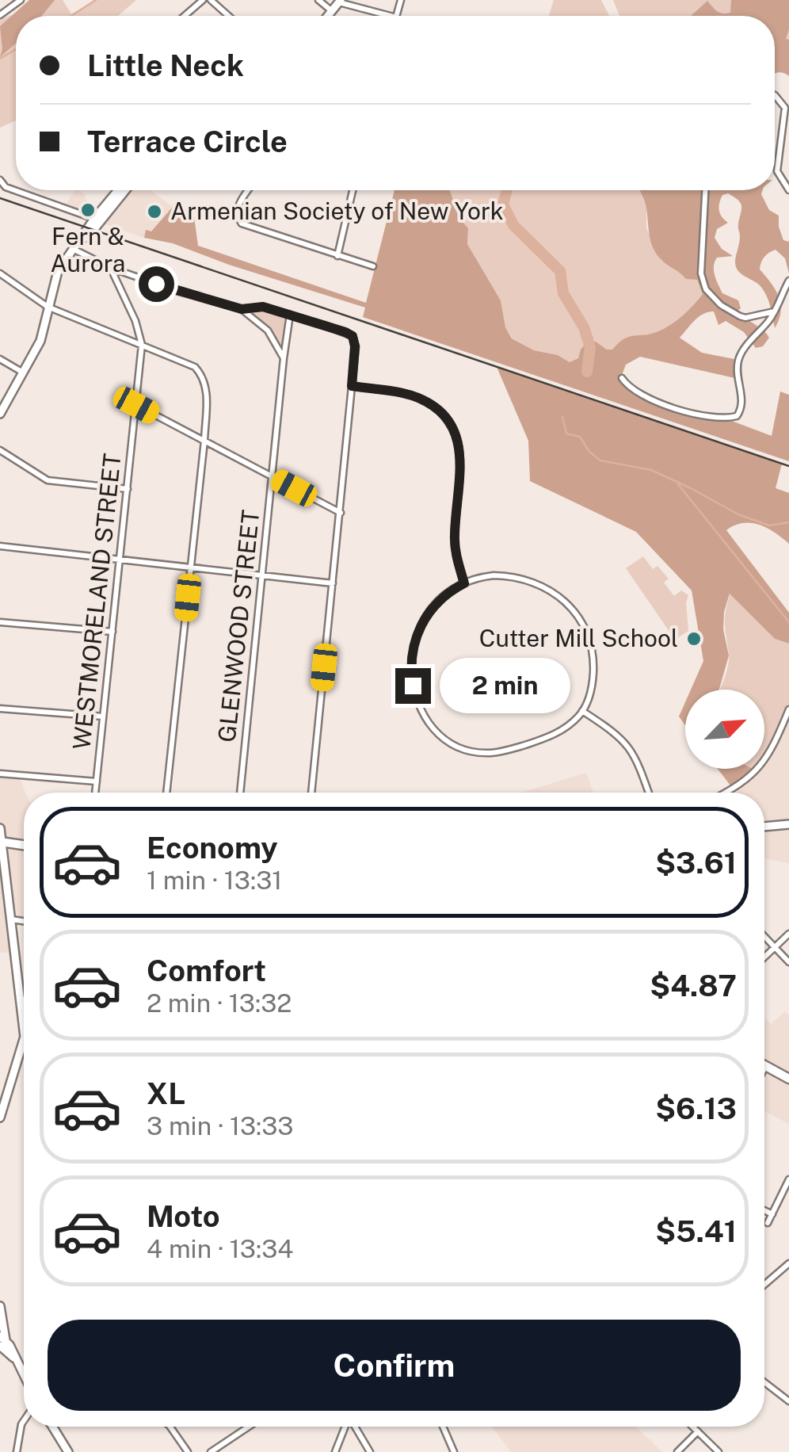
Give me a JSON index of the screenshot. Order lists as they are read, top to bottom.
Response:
{
  "streets": {
    "street": ["WESTMORELAND STREET", "GLENWOOD STREET"]
  },
  "places": ["Fern & Aurora", "Armenian Society of New York", "Cutter Mill School"],
  "north": "top right",
  "page": {
    "banner": ["Little Neck", "Terrace Circle"],
    "bubble": "2 min",
    "list": [
      {
        "name": "Economy",
        "note": "1 min · 13:31",
        "value": "$3.61"
      },
      {
        "name": "Comfort",
        "note": "2 min · 13:32",
        "value": "$4.87"
      },
      {
        "name": "XL",
        "note": "3 min · 13:33",
        "value": "$6.13"
      },
      {
        "name": "Moto",
        "note": "4 min · 13:34",
        "value": "$5.41"
      }
    ],
    "buttons": "Confirm"
  }
}
